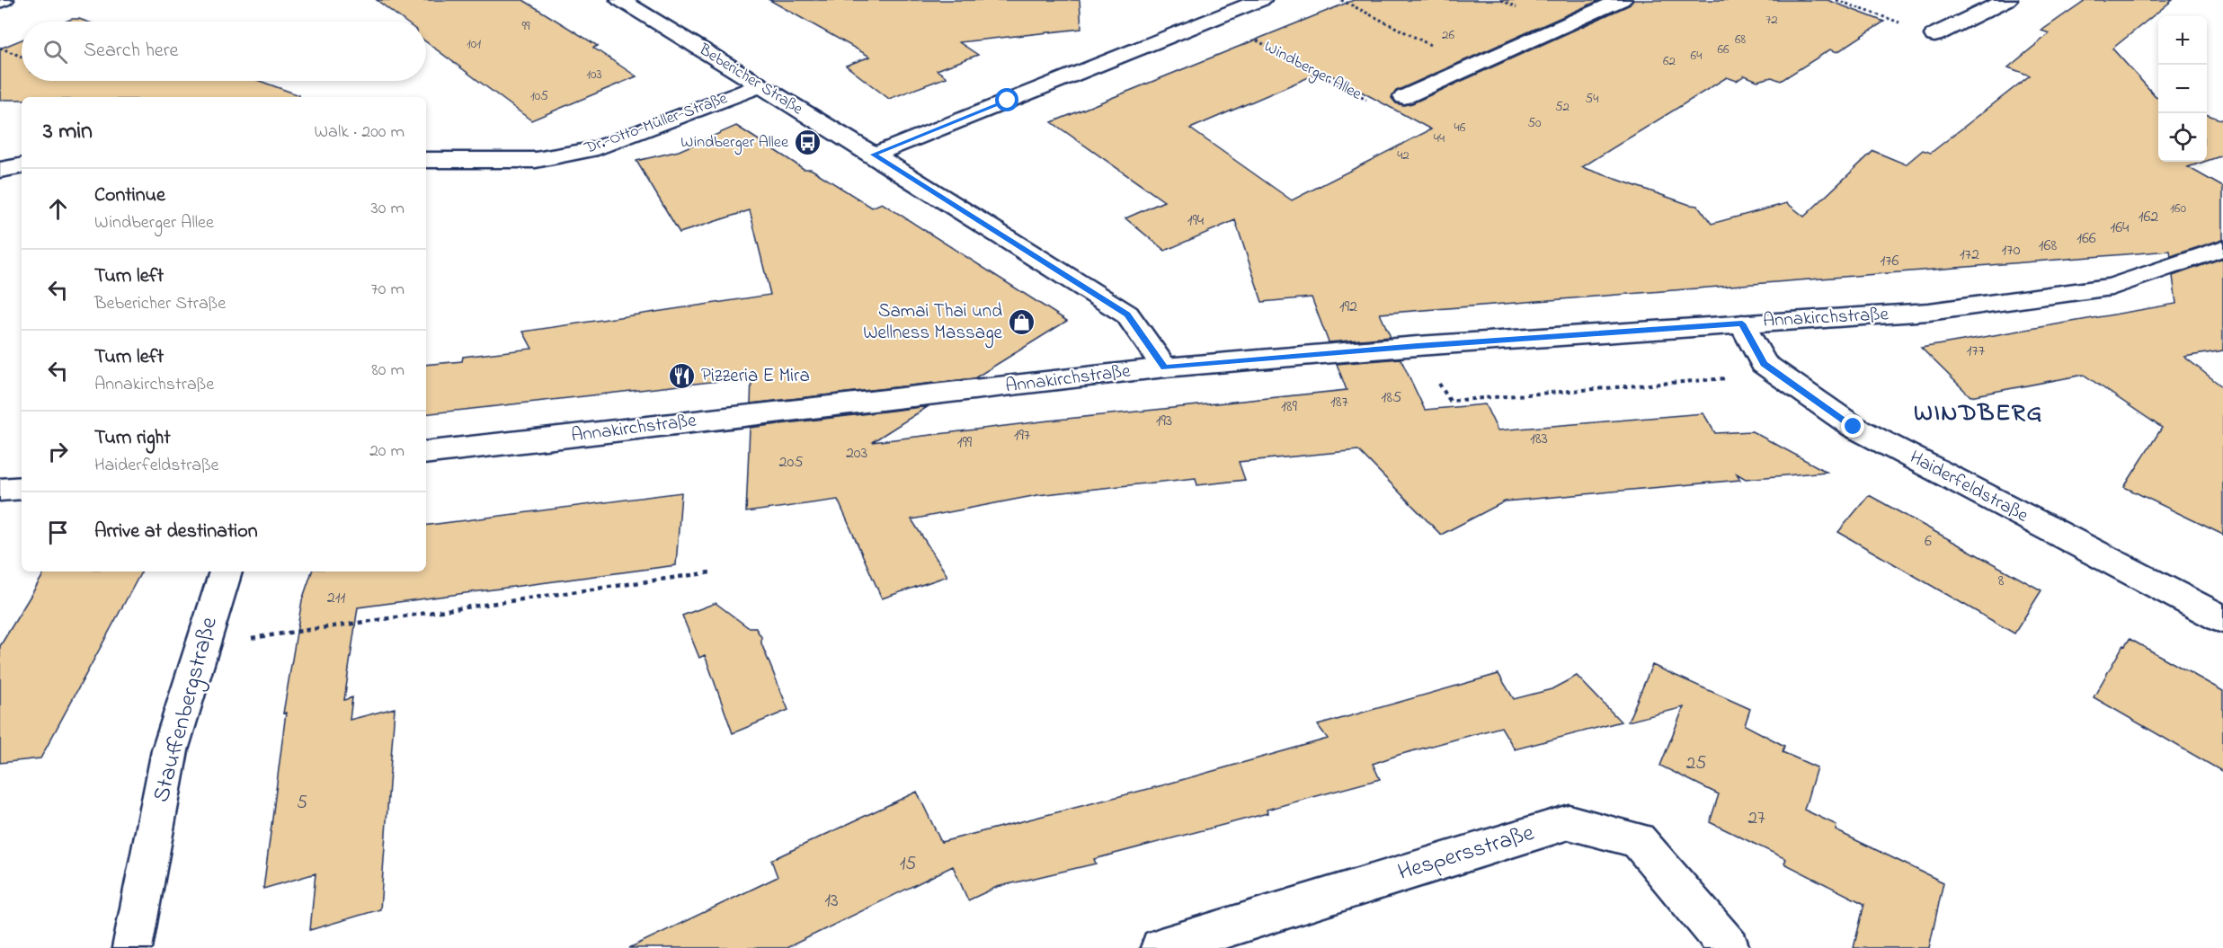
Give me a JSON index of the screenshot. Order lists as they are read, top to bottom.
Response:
{
  "streets": {
    "street": [
      "Bebericher Straße",
      "Dr.-Otto-Müller-Straße",
      "Annakirchstraße",
      "Haiderfeldstraße",
      "Stauffenbergstraße",
      "Hespersstraße"
    ],
    "path": ["Windberger Allee"]
  },
  "crossings": [
    ["Bebericher Straße", "Dr.-Otto-Müller-Straße"],
    ["Bebericher Straße", "Annakirchstraße"],
    ["Annakirchstraße", "Haiderfeldstraße"]
  ],
  "districts": ["WINDBERG"],
  "places": {
    "bus stop": ["Windberger Allee"],
    "shop": ["Samai Thai und Wellness Massage"],
    "restaurant": ["Pizzeria E Mira"]
  },
  "house_numbers": [
    "72",
    "99",
    "26",
    "68",
    "101",
    "66",
    "64",
    "62",
    "103",
    "105",
    "54",
    "52",
    "50",
    "46",
    "44",
    "42",
    "160",
    "162",
    "194",
    "164",
    "166",
    "168",
    "170",
    "172",
    "176",
    "192",
    "177",
    "185",
    "187",
    "189",
    "193",
    "197",
    "183",
    "199",
    "203",
    "205",
    "6",
    "8",
    "211",
    "25",
    "5",
    "27",
    "15",
    "13"
  ],
  "page": {
    "map_buttons": ["+", "−"],
    "search": "Search here",
    "heading": ["3 min", "Walk · 200 m"],
    "list": [
      ["Continue", "Windberger Allee", "30 m"],
      ["Turn left", "Bebericher Straße", "70 m"],
      ["Turn left", "Annakirchstraße", "80 m"],
      ["Turn right", "Haiderfeldstraße", "20 m"],
      "Arrive at destination"
    ]
  }
}
